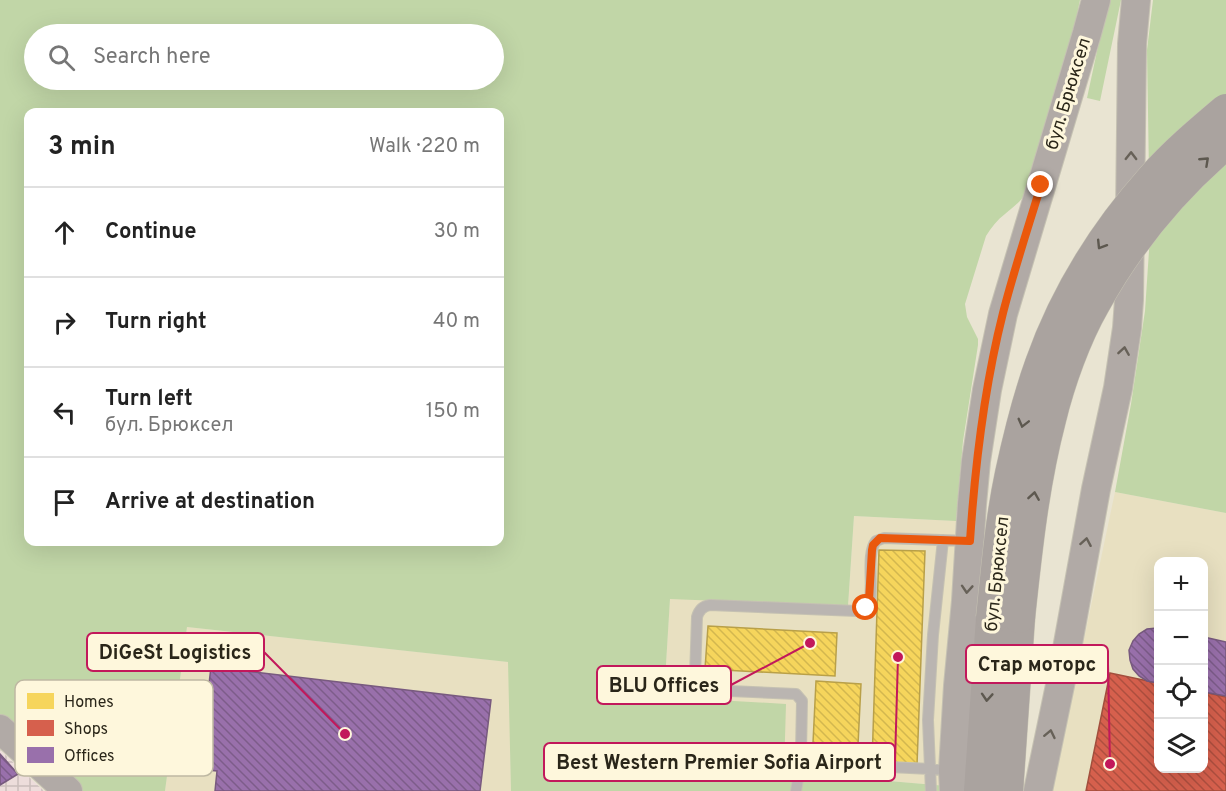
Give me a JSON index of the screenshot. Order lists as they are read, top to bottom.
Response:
{
  "streets": {
    "main road": ["бул. Брюксел"]
  },
  "places": [
    "BLU Offices",
    "Best Western Premier Sofia Airport",
    "DiGeSt Logistics",
    "Стар моторс"
  ],
  "legend": ["Homes", "Shops", "Offices"],
  "page": {
    "search": "Search here",
    "heading": ["3 min", "Walk · 220 m"],
    "list": [
      ["Continue", "30 m"],
      ["Turn right", "40 m"],
      ["Turn left", "бул. Брюксел", "150 m"],
      "Arrive at destination"
    ],
    "map_buttons": ["+", "−"]
  }
}
